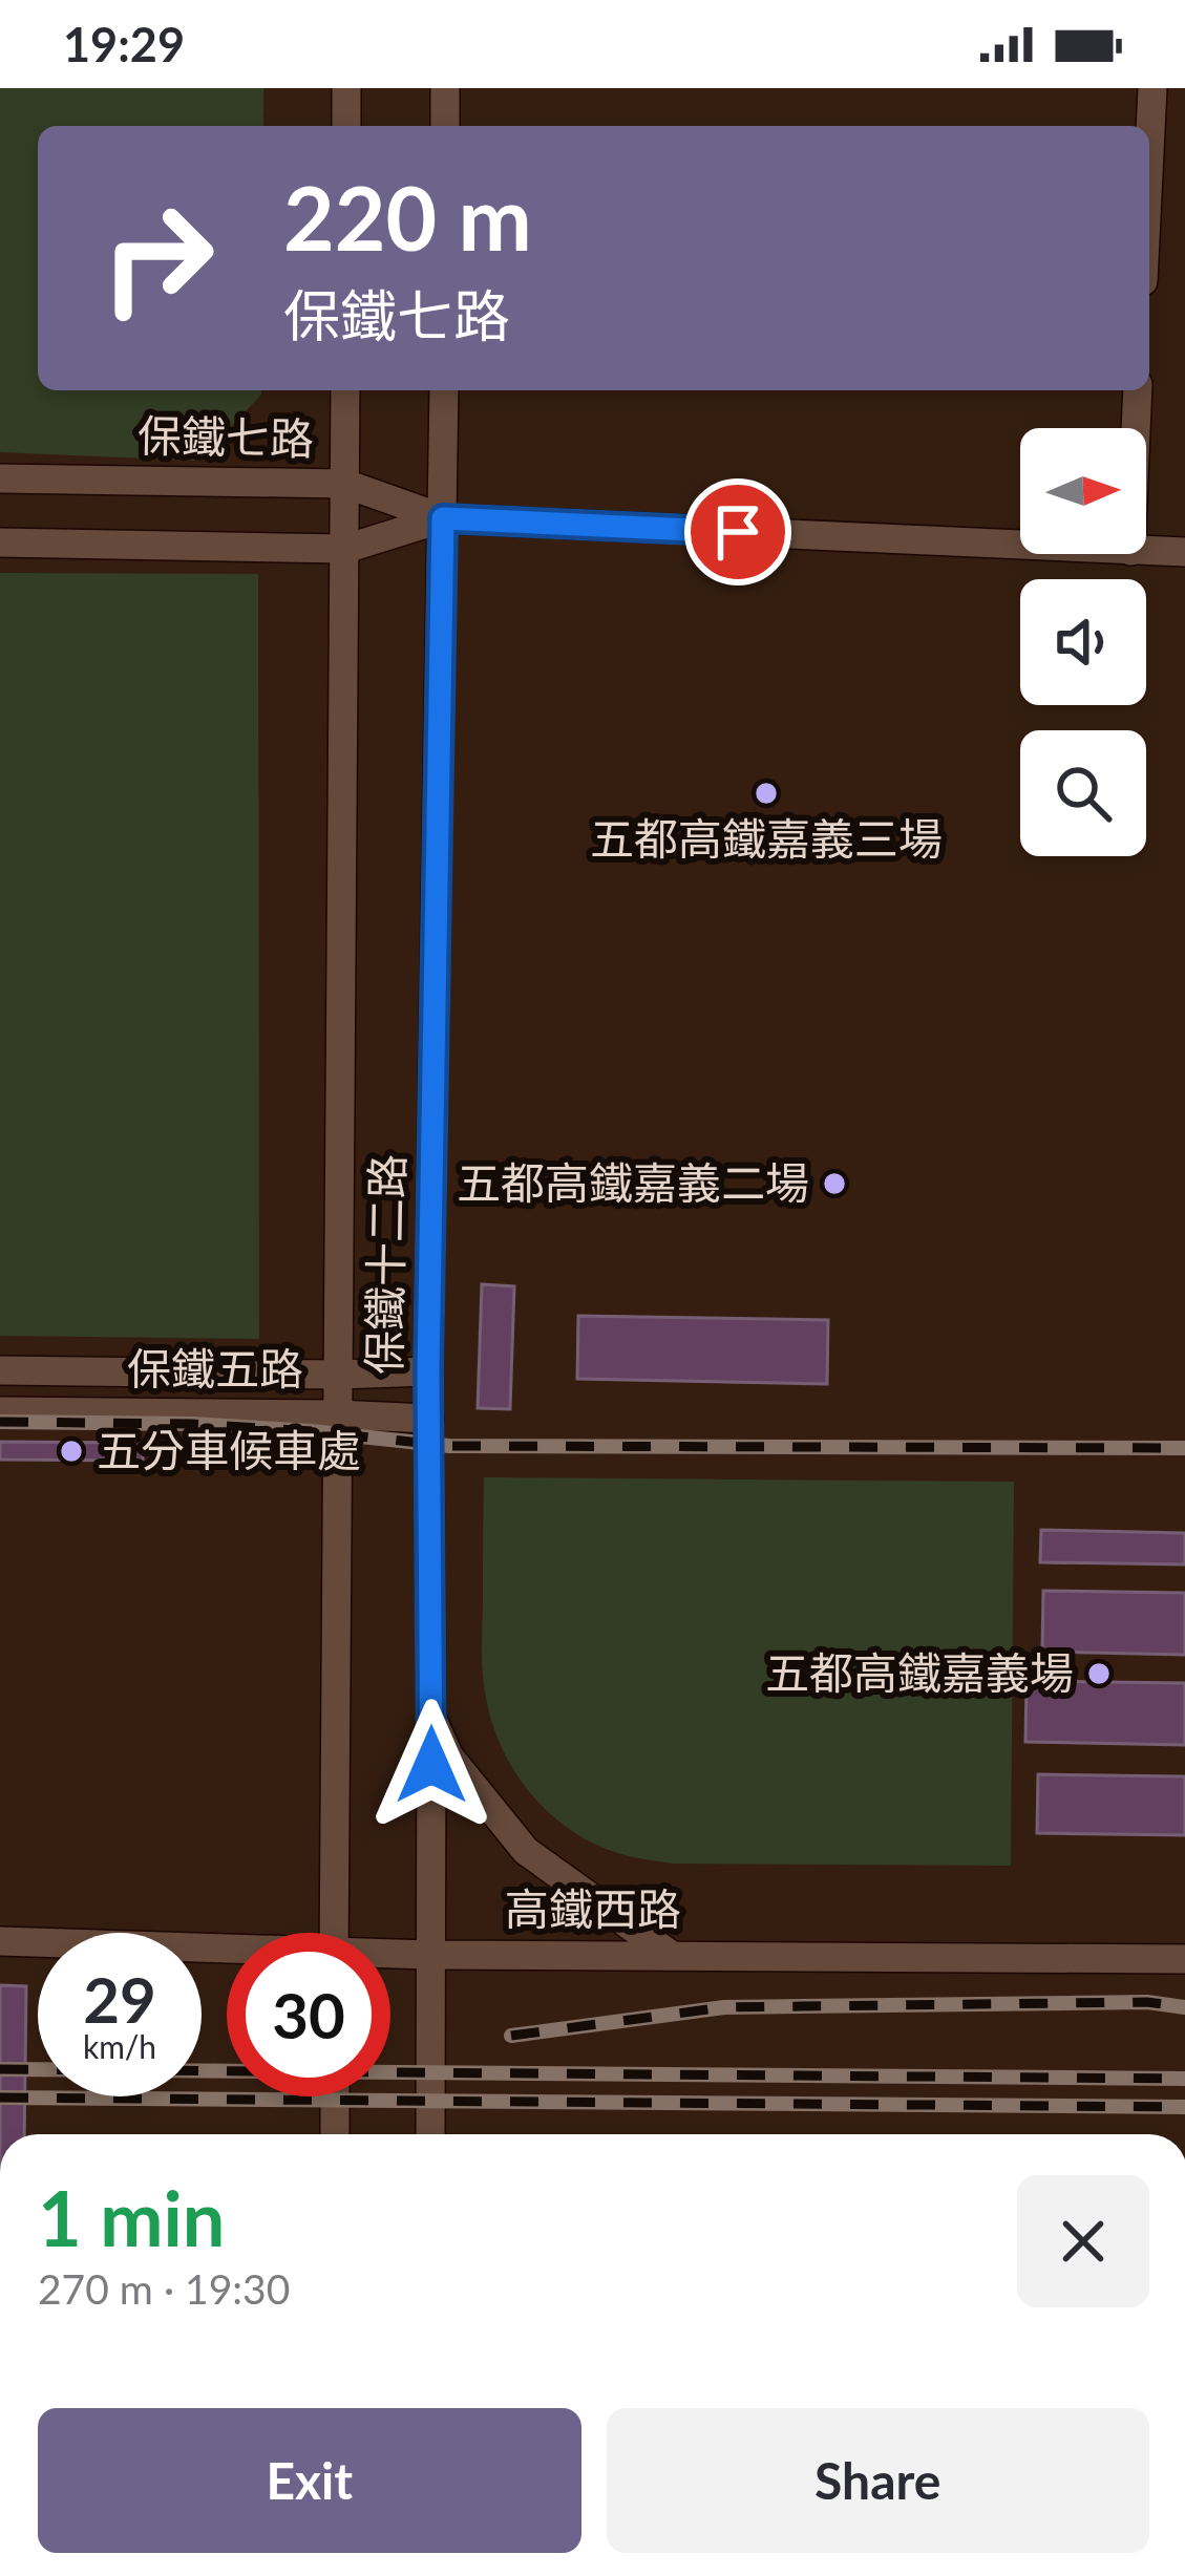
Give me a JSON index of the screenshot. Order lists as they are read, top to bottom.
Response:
{
  "streets": {
    "street": [
      "保鐵七路",
      "保鐵十二路",
      "保鐵五路",
      "高鐵西路"
    ]
  },
  "crossings": [
    ["保鐵七路", "保鐵十二路"],
    ["保鐵十二路", "保鐵五路"],
    ["保鐵十二路", "高鐵西路"]
  ],
  "places": [
    "五都高鐵嘉義三場",
    "五都高鐵嘉義二場",
    "五分車候車處",
    "五都高鐵嘉義場"
  ],
  "north": "right",
  "page": {
    "status": "19:29",
    "turn": ["220 m", "保鐵七路"],
    "speed": "29 km/h",
    "limit": "30",
    "heading": ["1 min", "270 m · 19:30"],
    "buttons": ["Exit", "Share"]
  }
}
